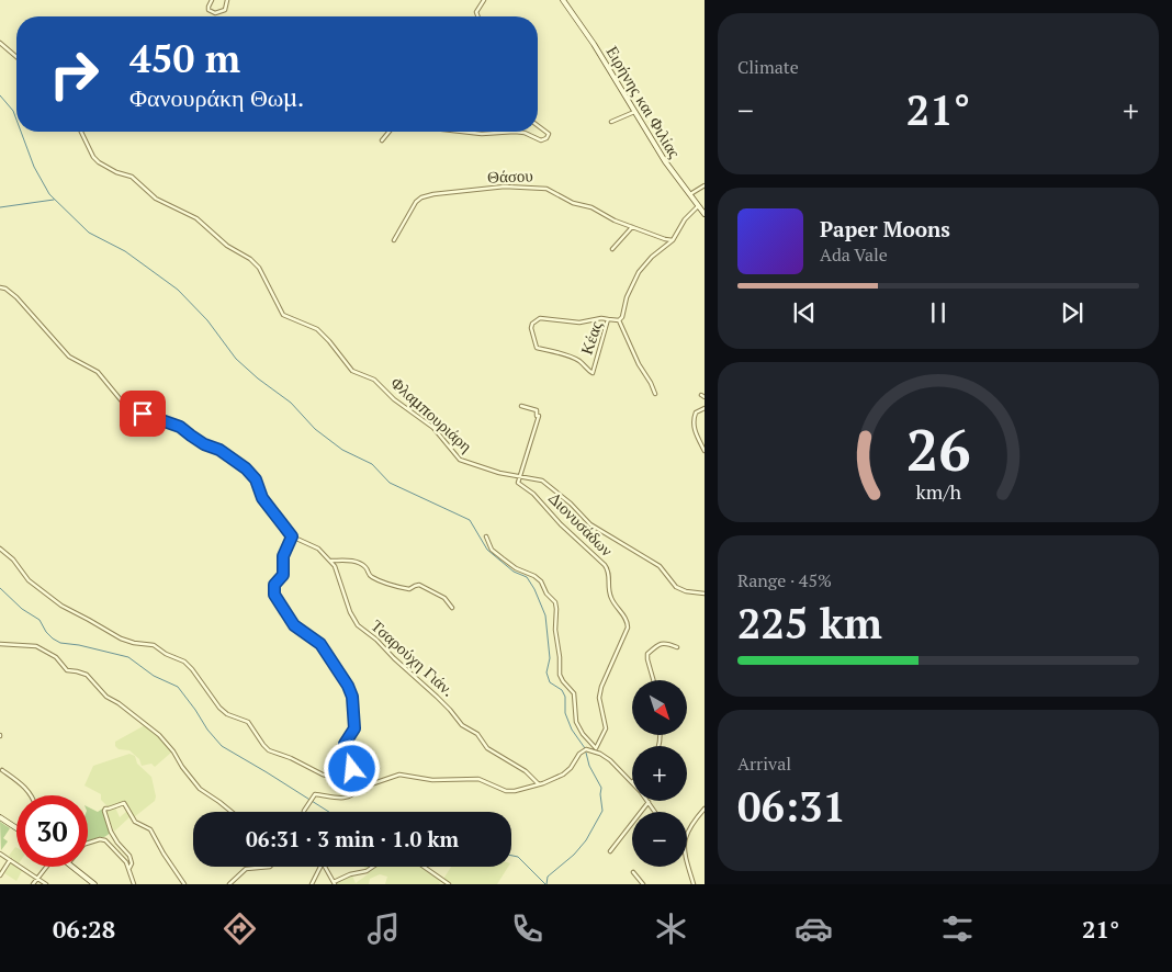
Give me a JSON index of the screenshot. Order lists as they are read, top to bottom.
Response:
{
  "streets": {
    "street": [
      "Ειρήνης και Φιλίας",
      "Θάσου",
      "Κέας",
      "Φλαμπουριάρη",
      "Διονυσάδων",
      "Τσαρούχη Γιάν."
    ]
  },
  "crossings": [
    ["Φλαμπουριάρη", "Διονυσάδων"]
  ],
  "north": "bottom right",
  "page": {
    "tile": [
      "Climate",
      ["Range · 45%", "225 km"],
      ["Arrival", "06:31"]
    ],
    "turn": ["450 m", "Φανουράκη Θωμ."],
    "heat": ["−", "21°", "+"],
    "song": ["Paper Moons", "Ada Vale"],
    "map_buttons": ["+", "−"],
    "limit": "30",
    "trip": "06:31 · 3 min · 1.0 km",
    "tabs": ["06:28", "21°"],
    "gauge": ["26", "km/h"]
  }
}
